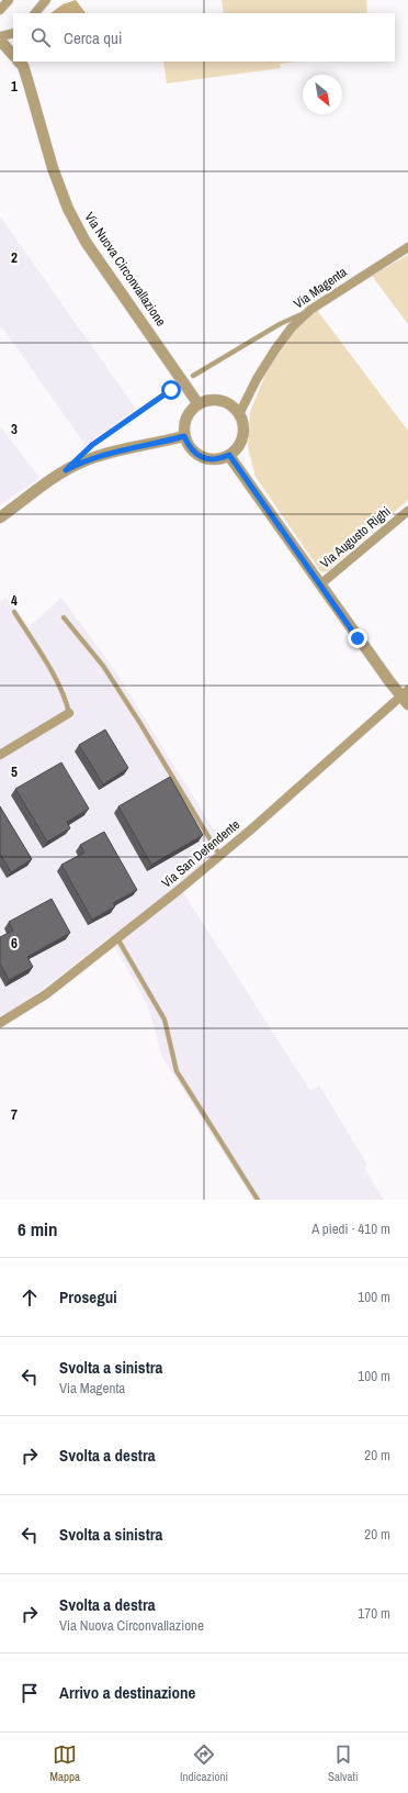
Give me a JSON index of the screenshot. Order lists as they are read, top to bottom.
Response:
{
  "streets": {
    "street": [
      "Via Nuova Circonvallazione",
      "Via Magenta",
      "Via Augusto Righi",
      "Via San Defendente"
    ]
  },
  "crossings": [
    ["Via Nuova Circonvallazione", "Via Magenta"]
  ],
  "north": "bottom right",
  "page": {
    "search": "Cerca qui",
    "heading": ["6 min", "A piedi · 410 m"],
    "list": [
      ["Prosegui", "100 m"],
      ["Svolta a sinistra", "Via Magenta", "100 m"],
      ["Svolta a destra", "20 m"],
      ["Svolta a sinistra", "20 m"],
      ["Svolta a destra", "Via Nuova Circonvallazione", "170 m"],
      "Arrivo a destinazione"
    ],
    "nav": ["Mappa", "Indicazioni", "Salvati"]
  },
  "grid": {
    "rows": [
      "1",
      "2",
      "3",
      "4",
      "5",
      "6",
      "7"
    ]
  }
}
